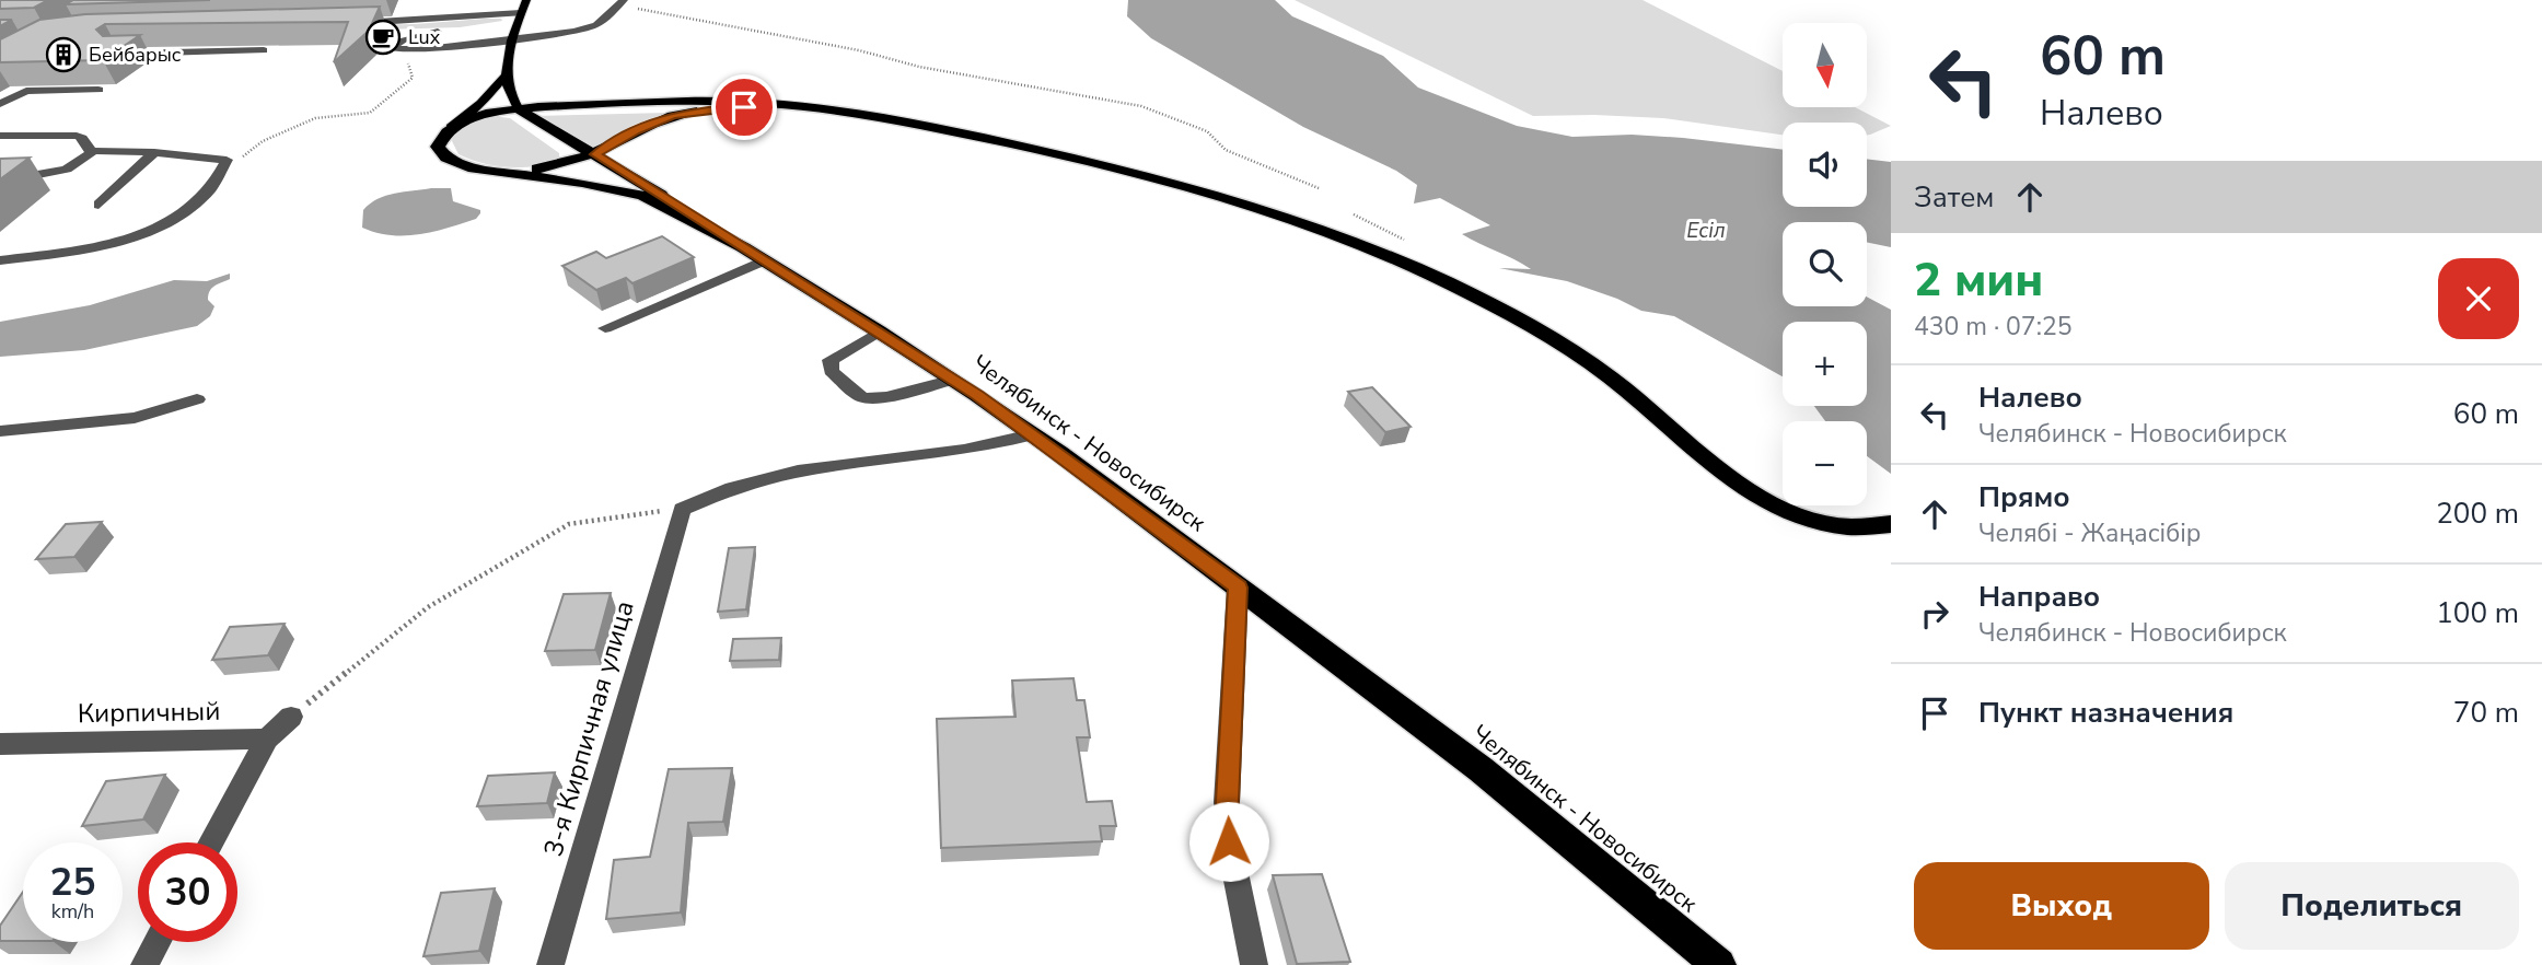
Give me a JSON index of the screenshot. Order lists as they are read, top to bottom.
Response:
{
  "streets": {
    "highway": ["Челябинск - Новосибирск"],
    "street": ["Кирпичный", "3-я Кирпичная улица"]
  },
  "water": ["Есіл"],
  "places": {
    "cafe": ["Lux"],
    "building": ["Бейбарыс"]
  },
  "north": "bottom",
  "page": {
    "turn": ["60 m", "Налево"],
    "map_buttons": ["+", "−"],
    "then": "Затем",
    "heading": ["2 мин", "430 m · 07:25"],
    "list": [
      {
        "name": "Налево",
        "note": "Челябинск - Новосибирск",
        "value": "60 m"
      },
      {
        "name": "Прямо",
        "note": "Челябі - Жаңасібір",
        "value": "200 m"
      },
      {
        "name": "Направо",
        "note": "Челябинск - Новосибирск",
        "value": "100 m"
      },
      {
        "name": "Пункт назначения",
        "value": "70 m"
      }
    ],
    "speed": "25 km/h",
    "limit": "30",
    "buttons": ["Выход", "Поделиться"]
  }
}
